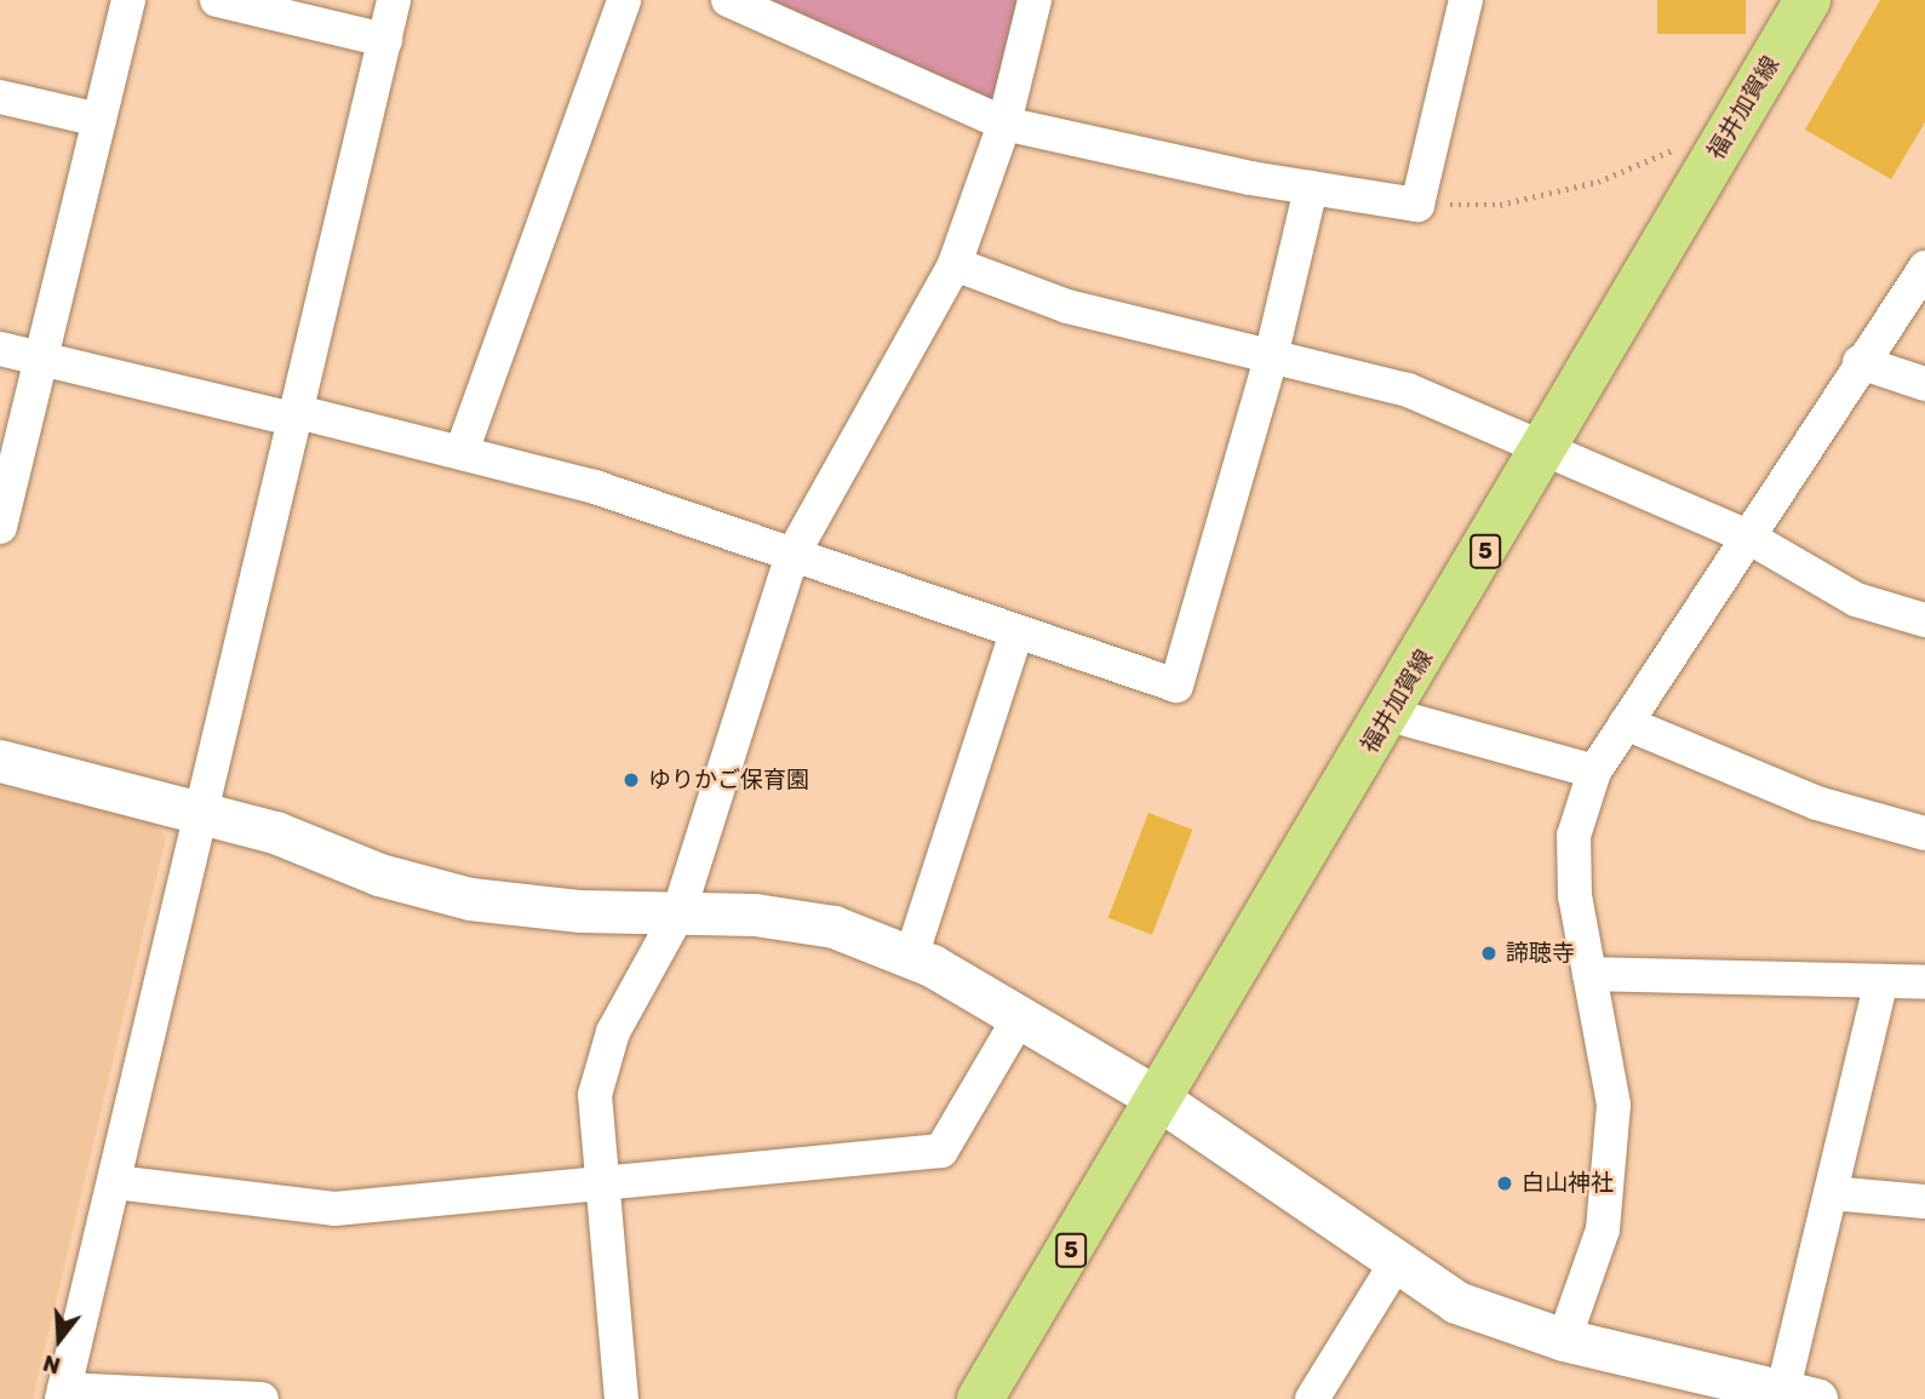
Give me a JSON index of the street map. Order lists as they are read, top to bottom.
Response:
{
  "streets": {
    "main road": ["福井加賀線", "5"]
  },
  "places": ["ゆりかご保育園", "諦聴寺", "白山神社"],
  "north": "bottom"
}
